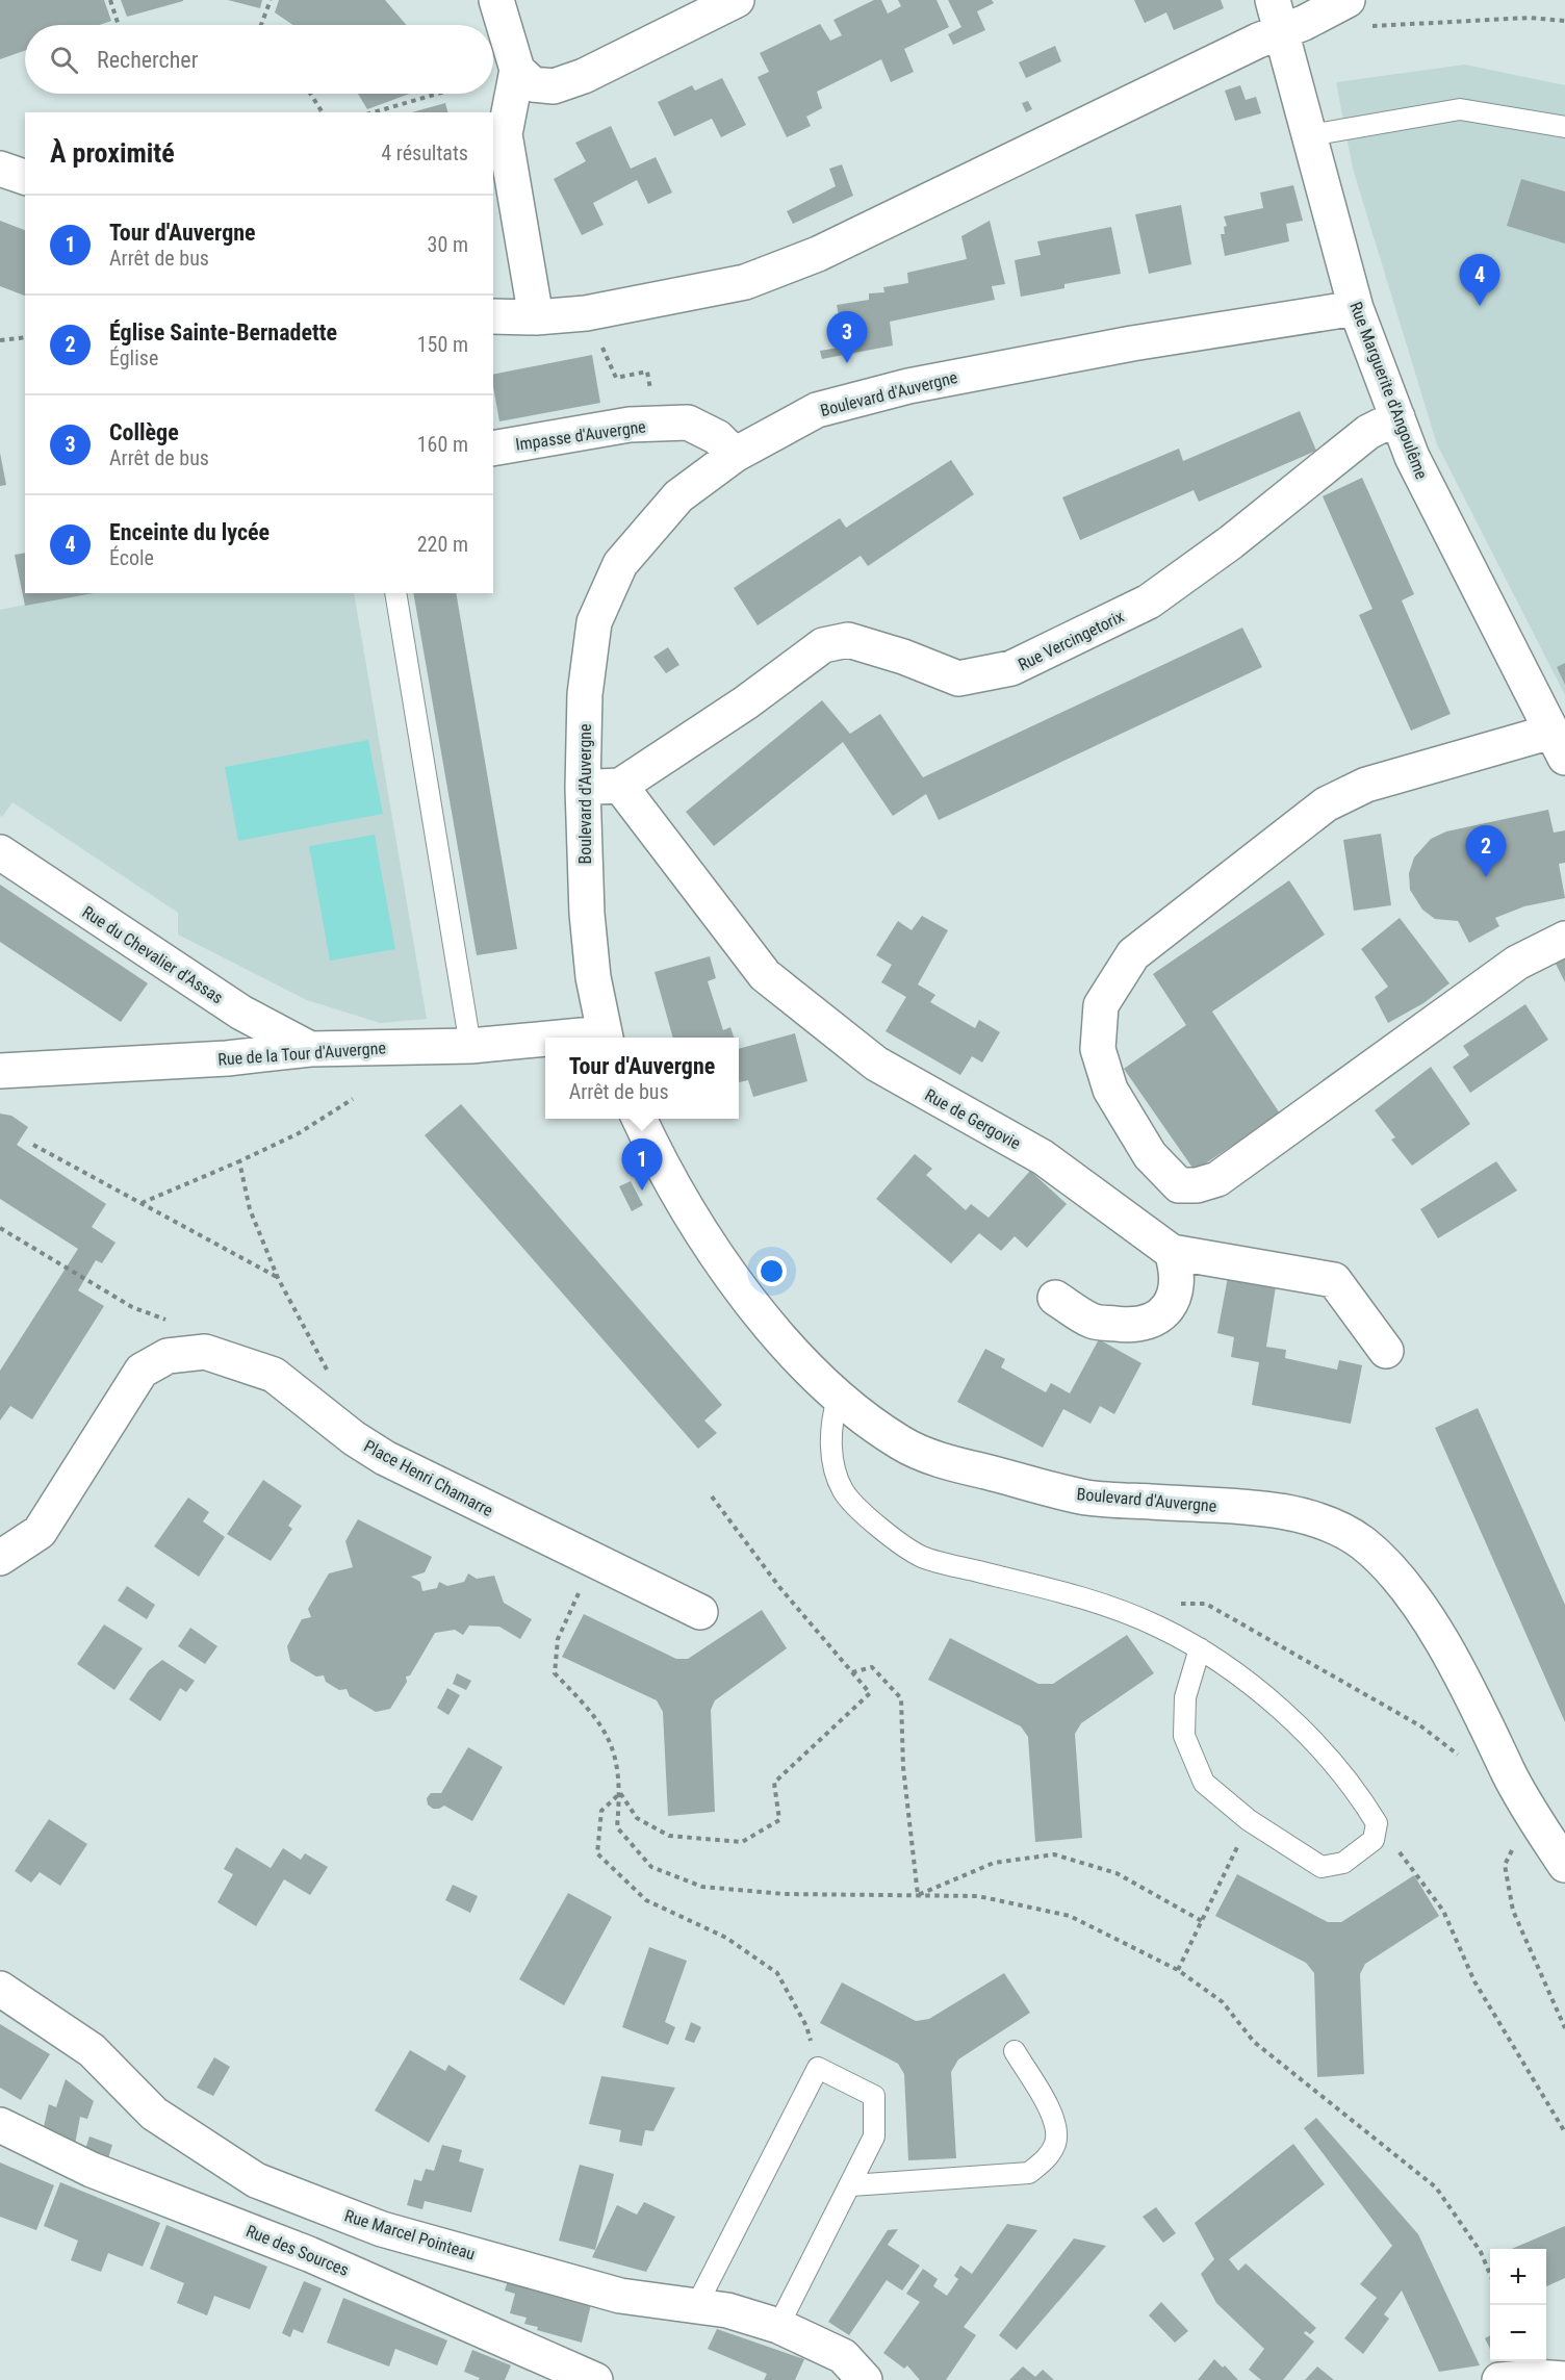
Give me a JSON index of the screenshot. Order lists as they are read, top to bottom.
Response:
{
  "streets": {
    "street": [
      "Rue Marguerite d'Angoulême",
      "Boulevard d'Auvergne",
      "Impasse d'Auvergne",
      "Rue Vercingetorix",
      "Rue du Chevalier d'Assas",
      "Rue de la Tour d'Auvergne",
      "Rue de Gergovie",
      "Place Henri Chamarre",
      "Rue Marcel Pointeau",
      "Rue des Sources"
    ]
  },
  "crossings": [
    ["Rue Marguerite d'Angoulême", "Boulevard d'Auvergne"],
    ["Rue Marguerite d'Angoulême", "Rue Vercingetorix"],
    ["Boulevard d'Auvergne", "Impasse d'Auvergne"],
    ["Rue Vercingetorix", "Rue de Gergovie"],
    ["Rue du Chevalier d'Assas", "Rue de la Tour d'Auvergne"]
  ],
  "page": {
    "search": "Rechercher",
    "heading": ["À proximité", "4 résultats"],
    "list": [
      {
        "mark": "1",
        "name": "Tour d'Auvergne",
        "note": "Arrêt de bus",
        "value": "30 m"
      },
      {
        "mark": "2",
        "name": "Église Sainte-Bernadette",
        "note": "Église",
        "value": "150 m"
      },
      {
        "mark": "3",
        "name": "Collège",
        "note": "Arrêt de bus",
        "value": "160 m"
      },
      {
        "mark": "4",
        "name": "Enceinte du lycée",
        "note": "École",
        "value": "220 m"
      }
    ],
    "pins": [
      "4",
      "3",
      "2",
      "1"
    ],
    "popup": ["Tour d'Auvergne", "Arrêt de bus"],
    "map_buttons": ["+", "−"]
  }
}
